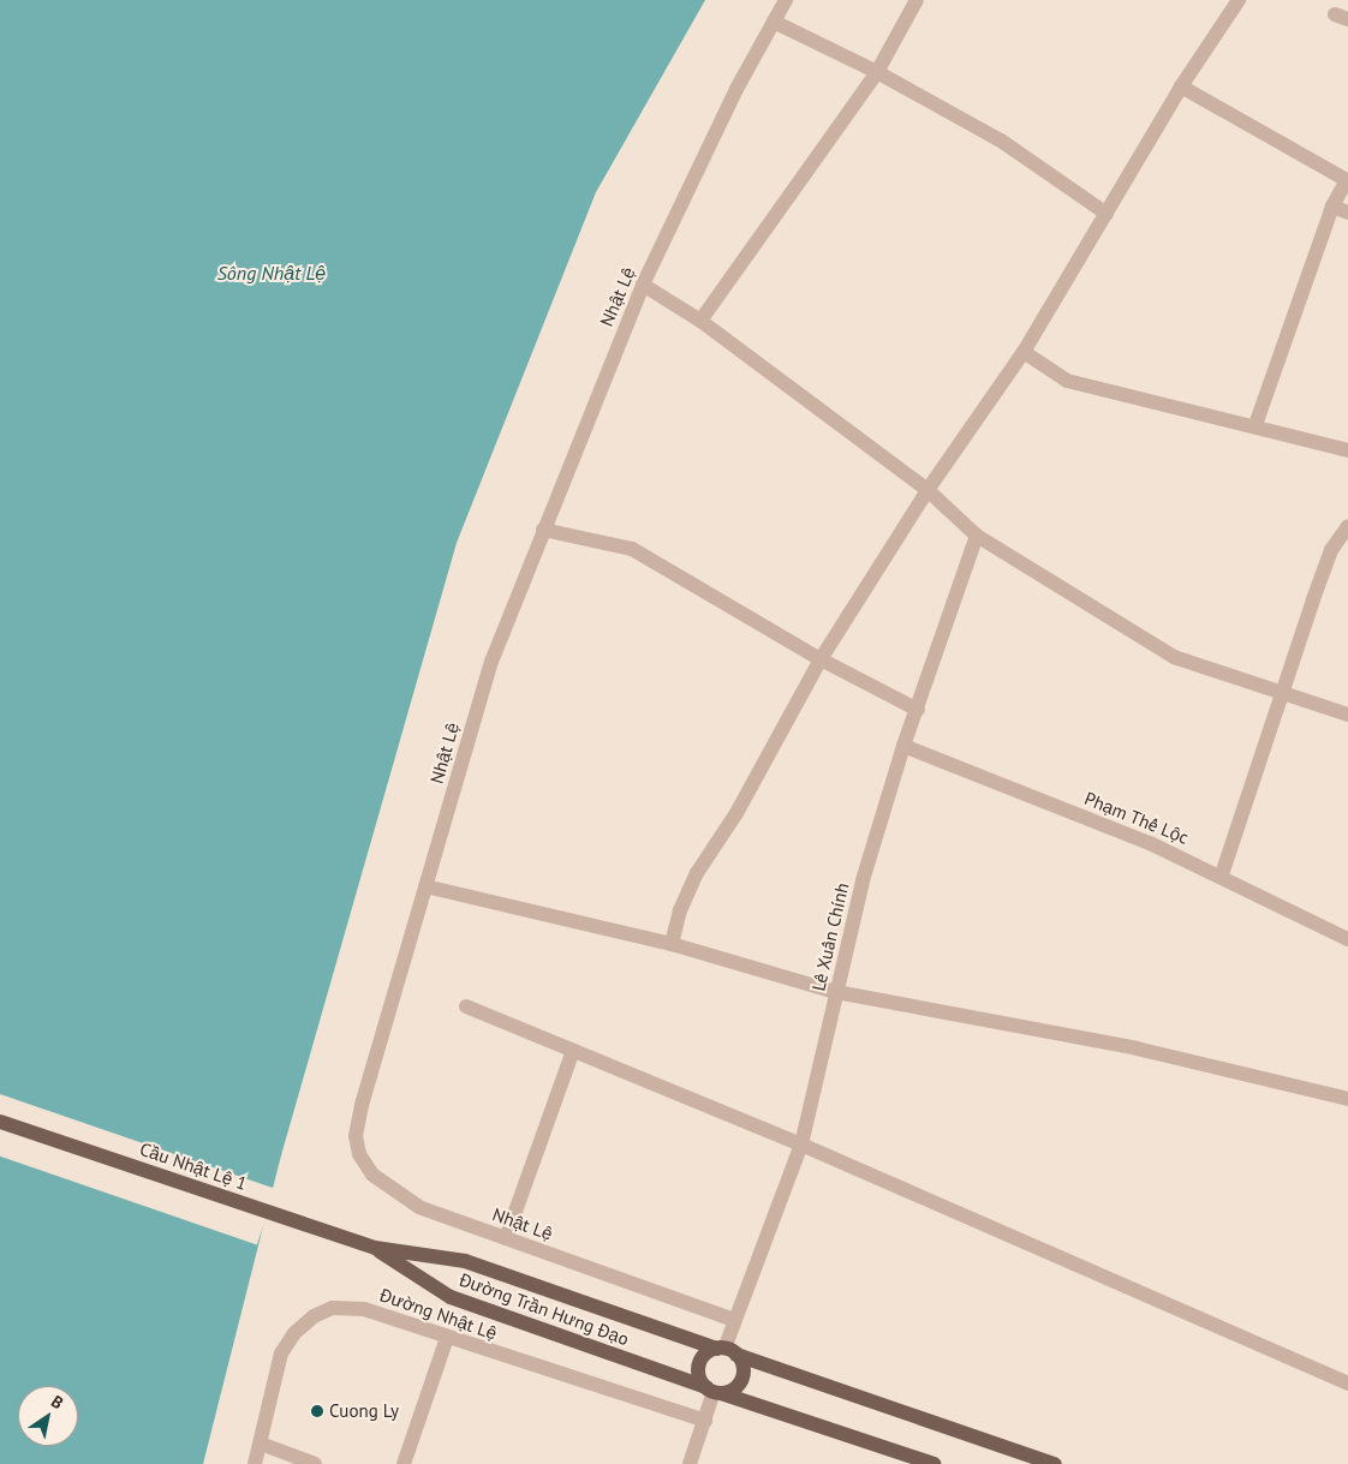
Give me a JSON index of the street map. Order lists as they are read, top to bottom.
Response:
{
  "streets": {
    "main road": ["Cầu Nhật Lệ 1", "Đường Trần Hưng Đạo"],
    "street": [
      "Nhật Lệ",
      "Phạm Thế Lộc",
      "Lê Xuân Chính",
      "Đường Nhật Lệ"
    ]
  },
  "crossings": [
    ["Nhật Lệ", "Lê Xuân Chính"],
    ["Phạm Thế Lộc", "Lê Xuân Chính"],
    ["Lê Xuân Chính", "Đường Trần Hưng Đạo"],
    ["Cầu Nhật Lệ 1", "Đường Trần Hưng Đạo"]
  ],
  "water": ["Sông Nhật Lệ"],
  "places": ["Cuong Ly"],
  "north": "top right"
}
